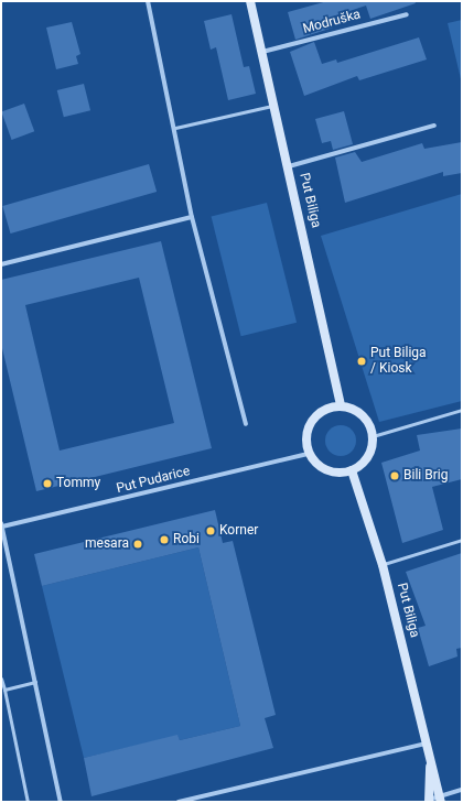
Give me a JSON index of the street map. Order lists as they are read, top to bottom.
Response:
{
  "streets": {
    "street": ["Modruška", "Put Biliga", "Put Pudarice"]
  },
  "crossings": [
    ["Modruška", "Put Biliga"],
    ["Put Biliga", "Put Pudarice"]
  ],
  "places": [
    "Put Biliga / Kiosk",
    "Bili Brig",
    "Tommy",
    "Korner",
    "Robi",
    "mesara"
  ]
}
